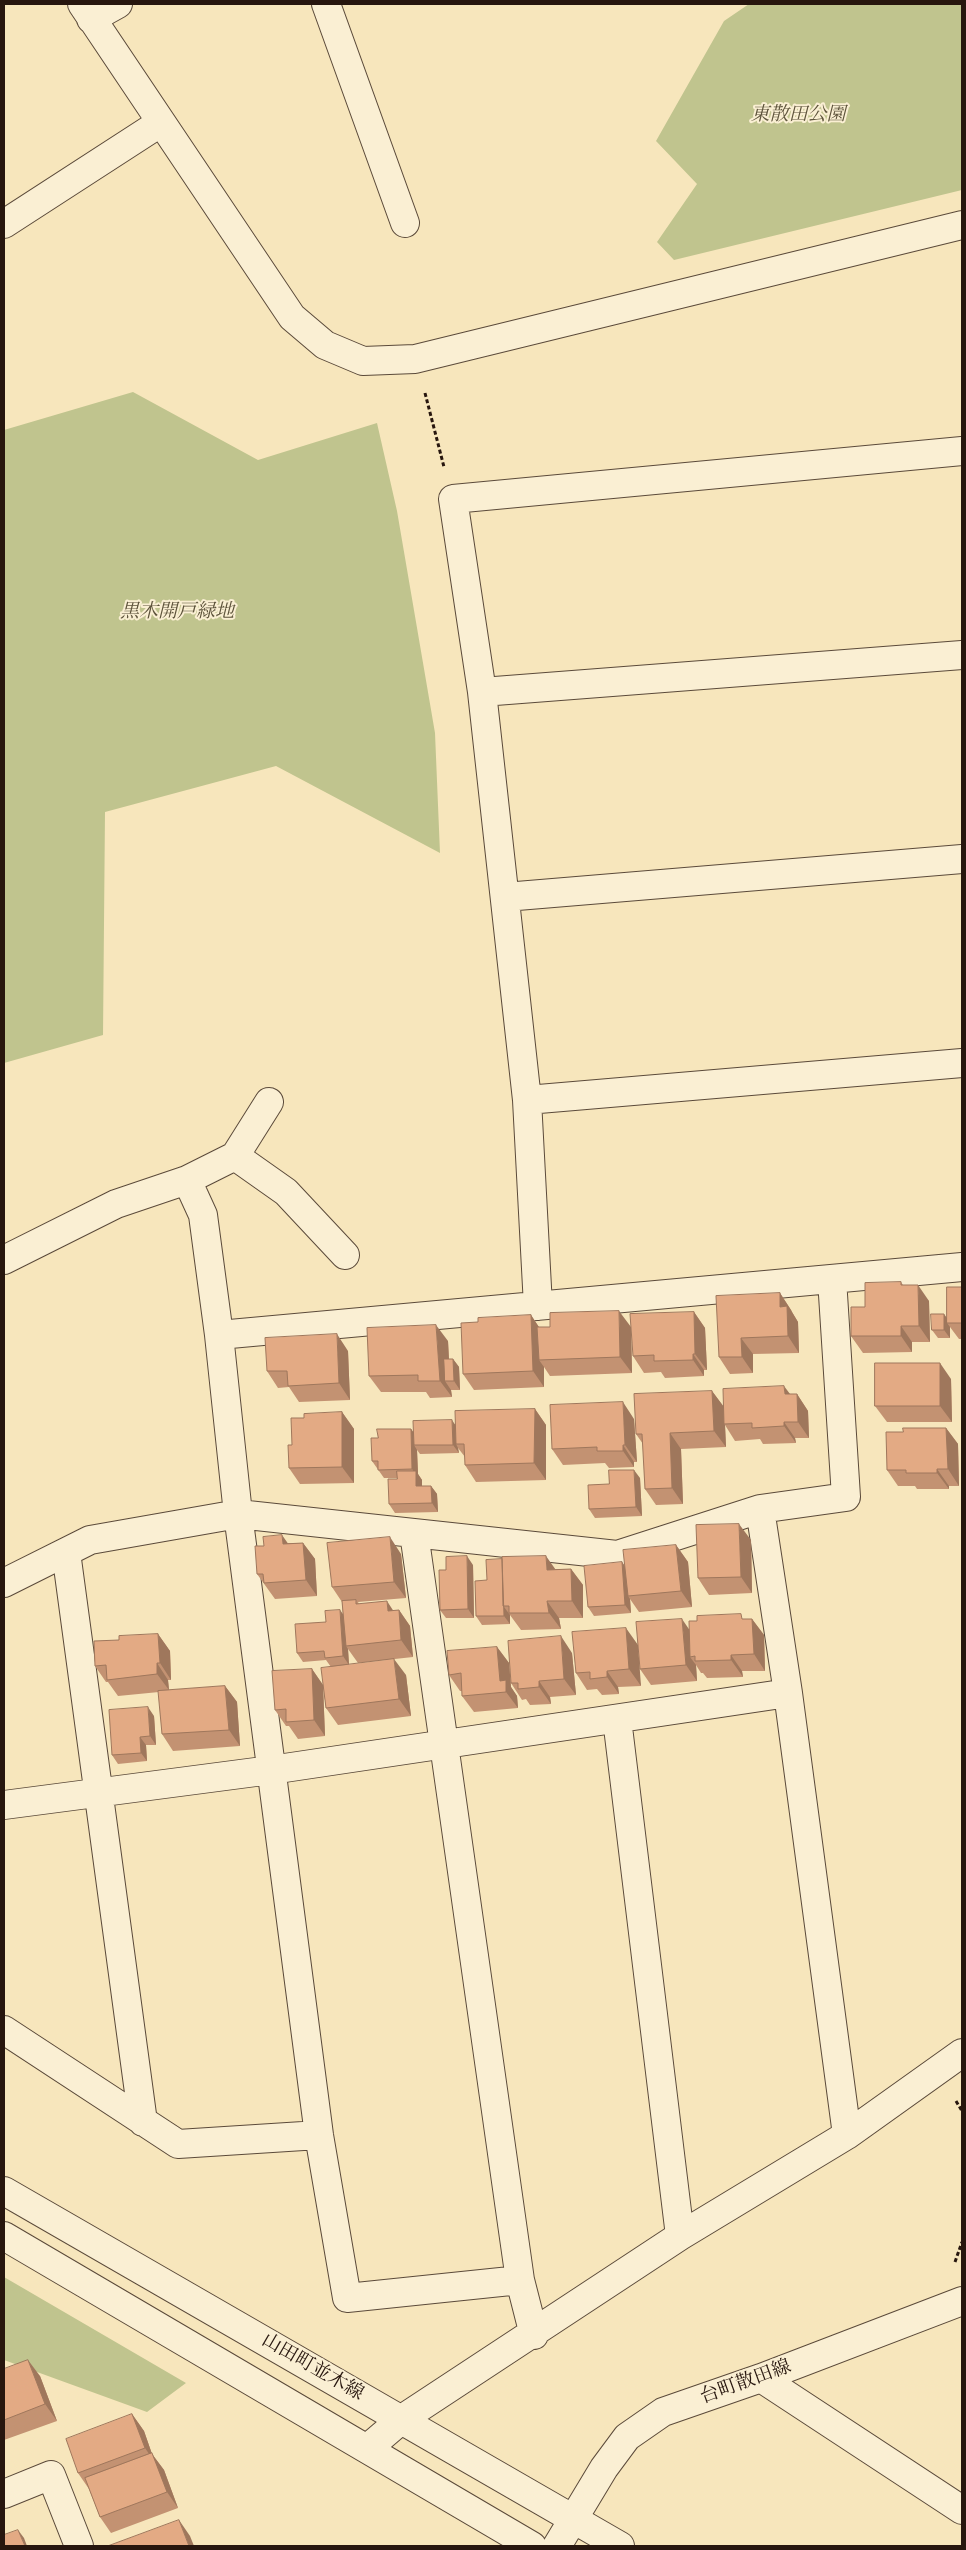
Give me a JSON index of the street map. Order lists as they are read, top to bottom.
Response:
{
  "streets": {
    "street": ["山田町並木線", "台町散田線"]
  },
  "crossings": [
    ["山田町並木線", "台町散田線"]
  ],
  "parks": ["東散田公園", "黒木開戸緑地"]
}
